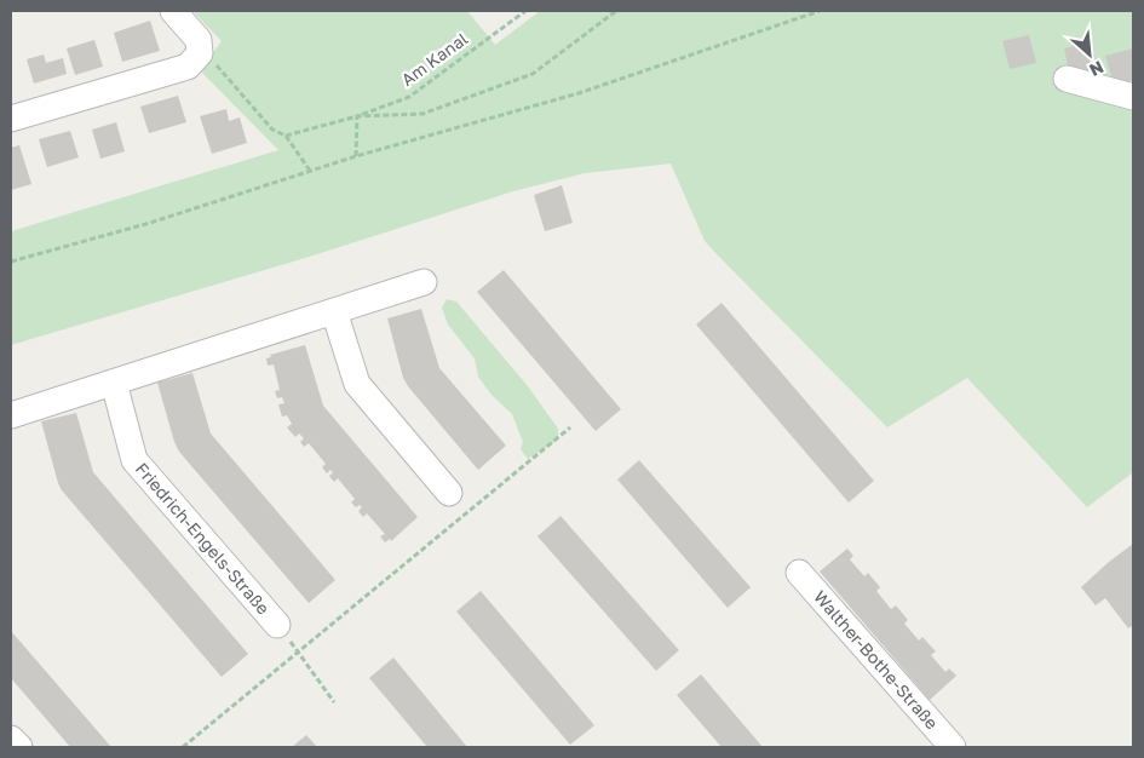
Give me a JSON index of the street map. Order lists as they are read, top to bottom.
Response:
{
  "streets": {
    "street": ["Friedrich-Engels-Straße", "Walther-Bothe-Straße"],
    "path": ["Am Kanal"]
  },
  "north": "bottom right"
}
